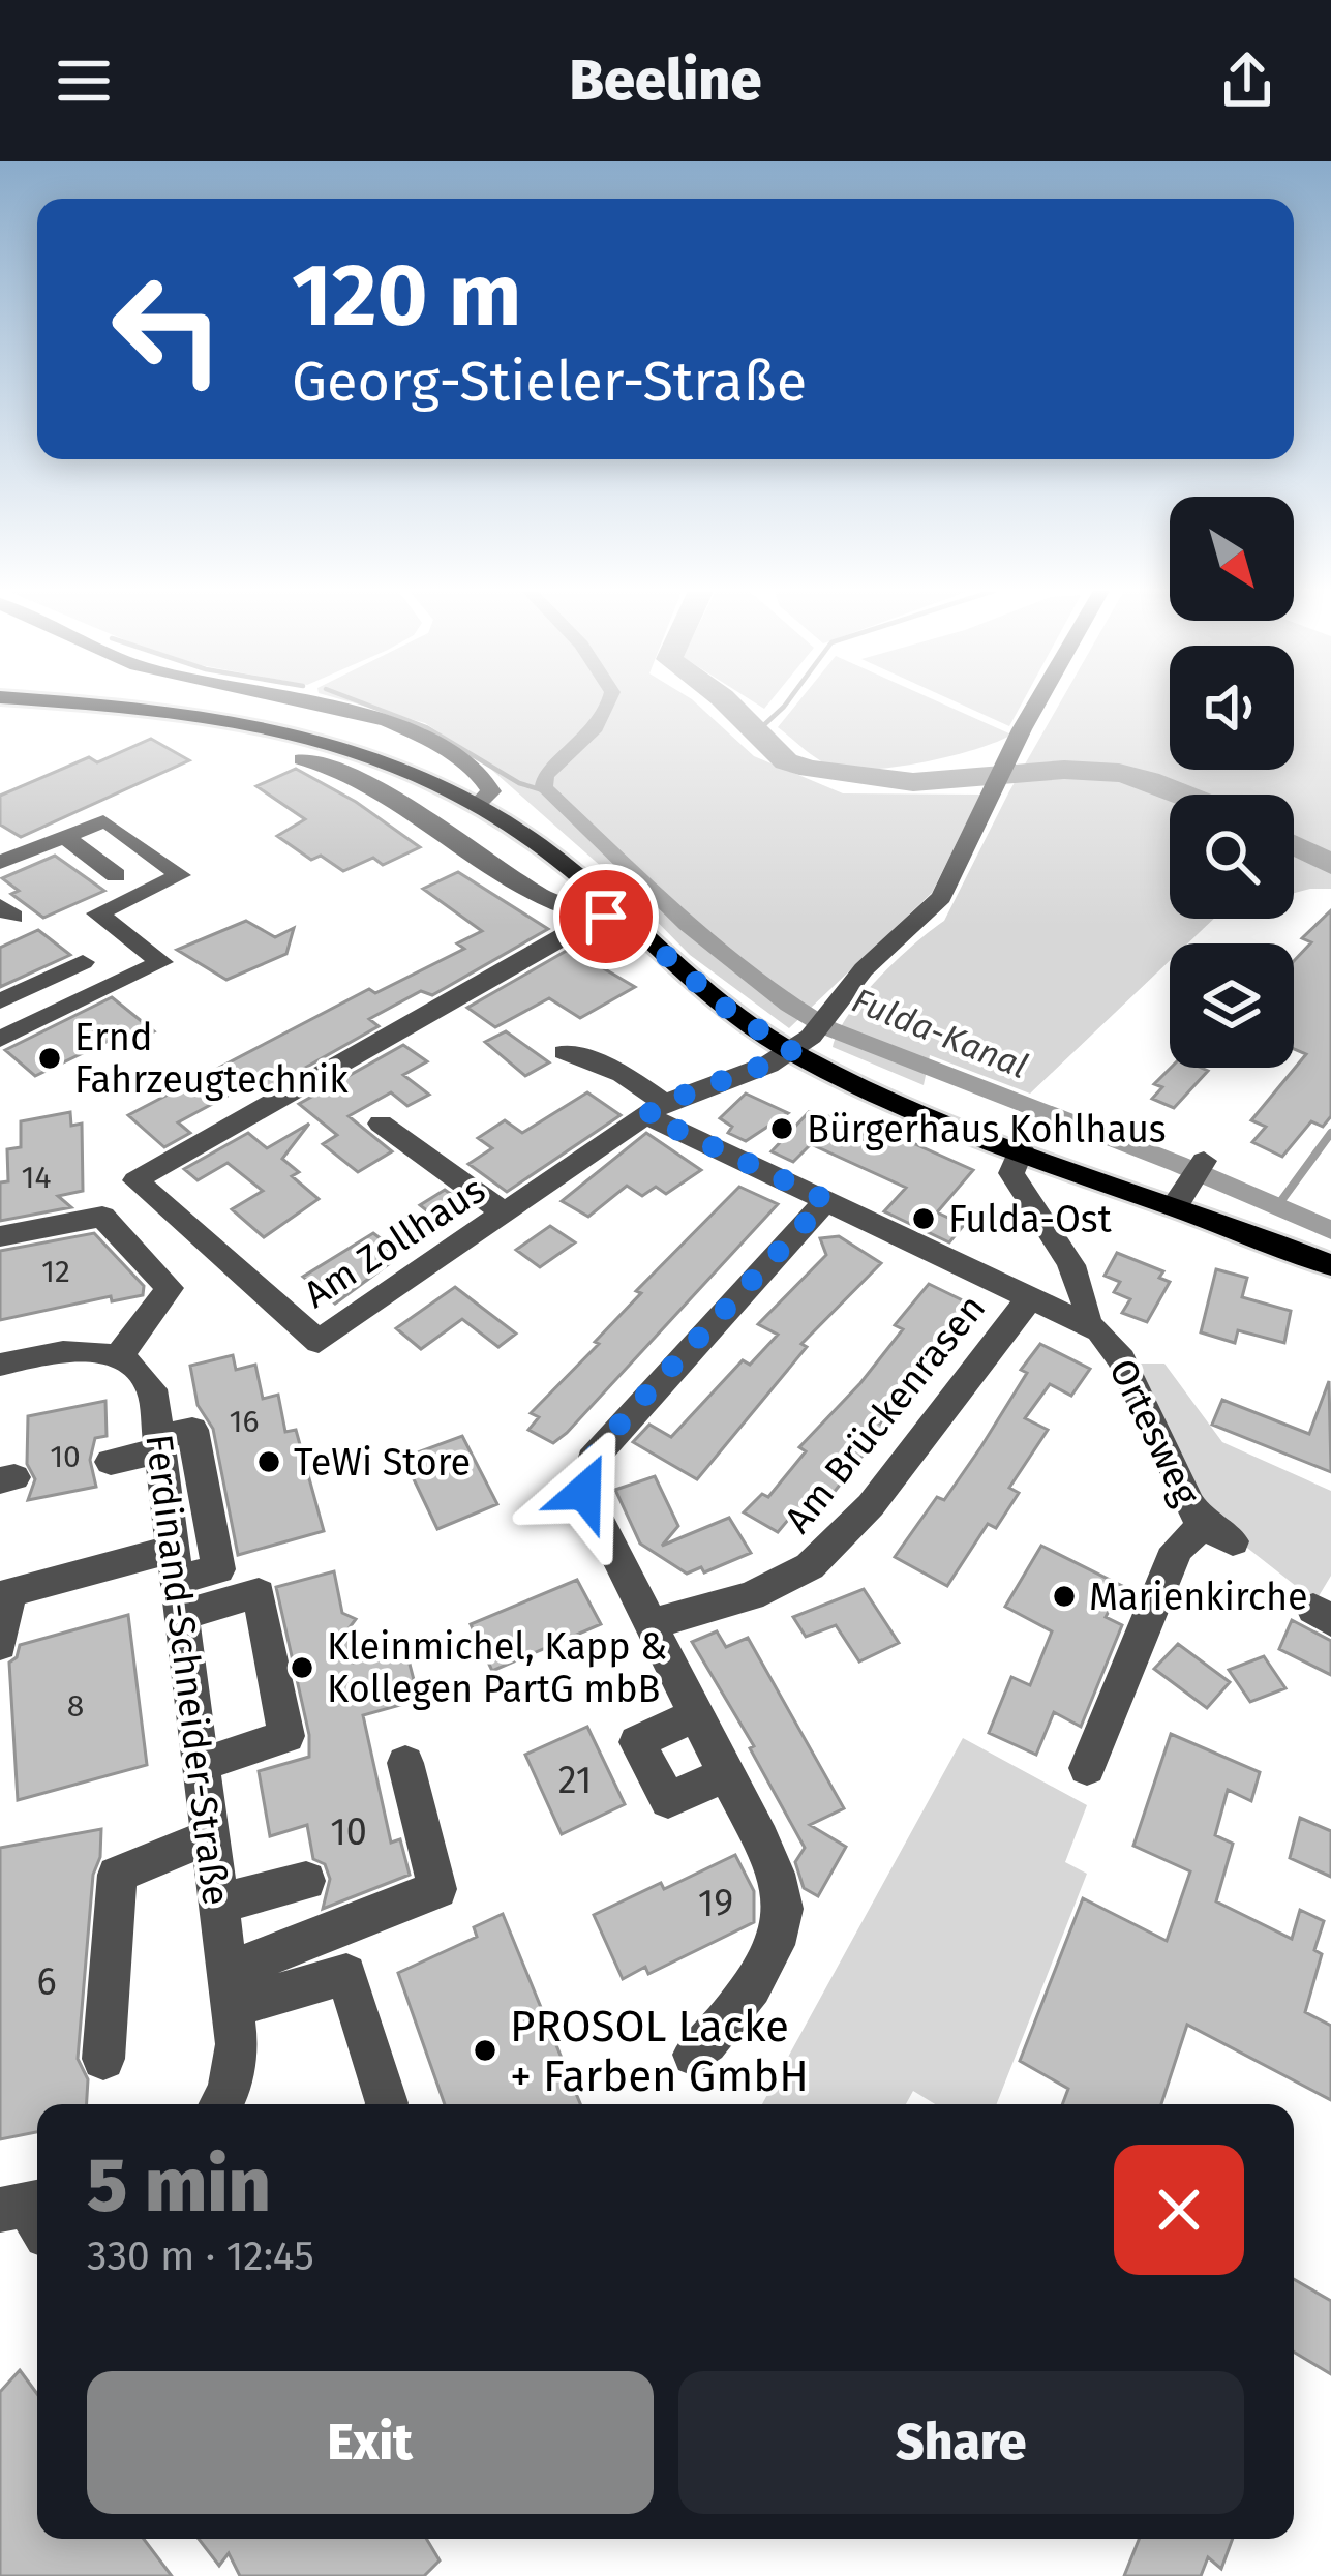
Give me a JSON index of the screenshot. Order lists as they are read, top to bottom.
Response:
{
  "streets": {
    "street": [
      "Am Zollhaus",
      "Am Brückenrasen",
      "Ortesweg",
      "Ferdinand-Schneider-Straße"
    ]
  },
  "water": ["Fulda-Kanal"],
  "places": [
    "Ernd Fahrzeugtechnik",
    "Bürgerhaus Kohlhaus",
    "Fulda-Ost",
    "TeWi Store",
    "Marienkirche",
    "Kleinmichel, Kapp & Kollegen PartG mbB",
    "PROSOL Lacke + Farben GmbH"
  ],
  "house_numbers": [
    "14",
    "12",
    "16",
    "10",
    "8",
    "21",
    "10",
    "19",
    "6"
  ],
  "north": "bottom right",
  "page": {
    "header": "Beeline",
    "turn": ["120 m", "Georg-Stieler-Straße"],
    "heading": ["5 min", "330 m · 12:45"],
    "buttons": ["Exit", "Share"]
  }
}
